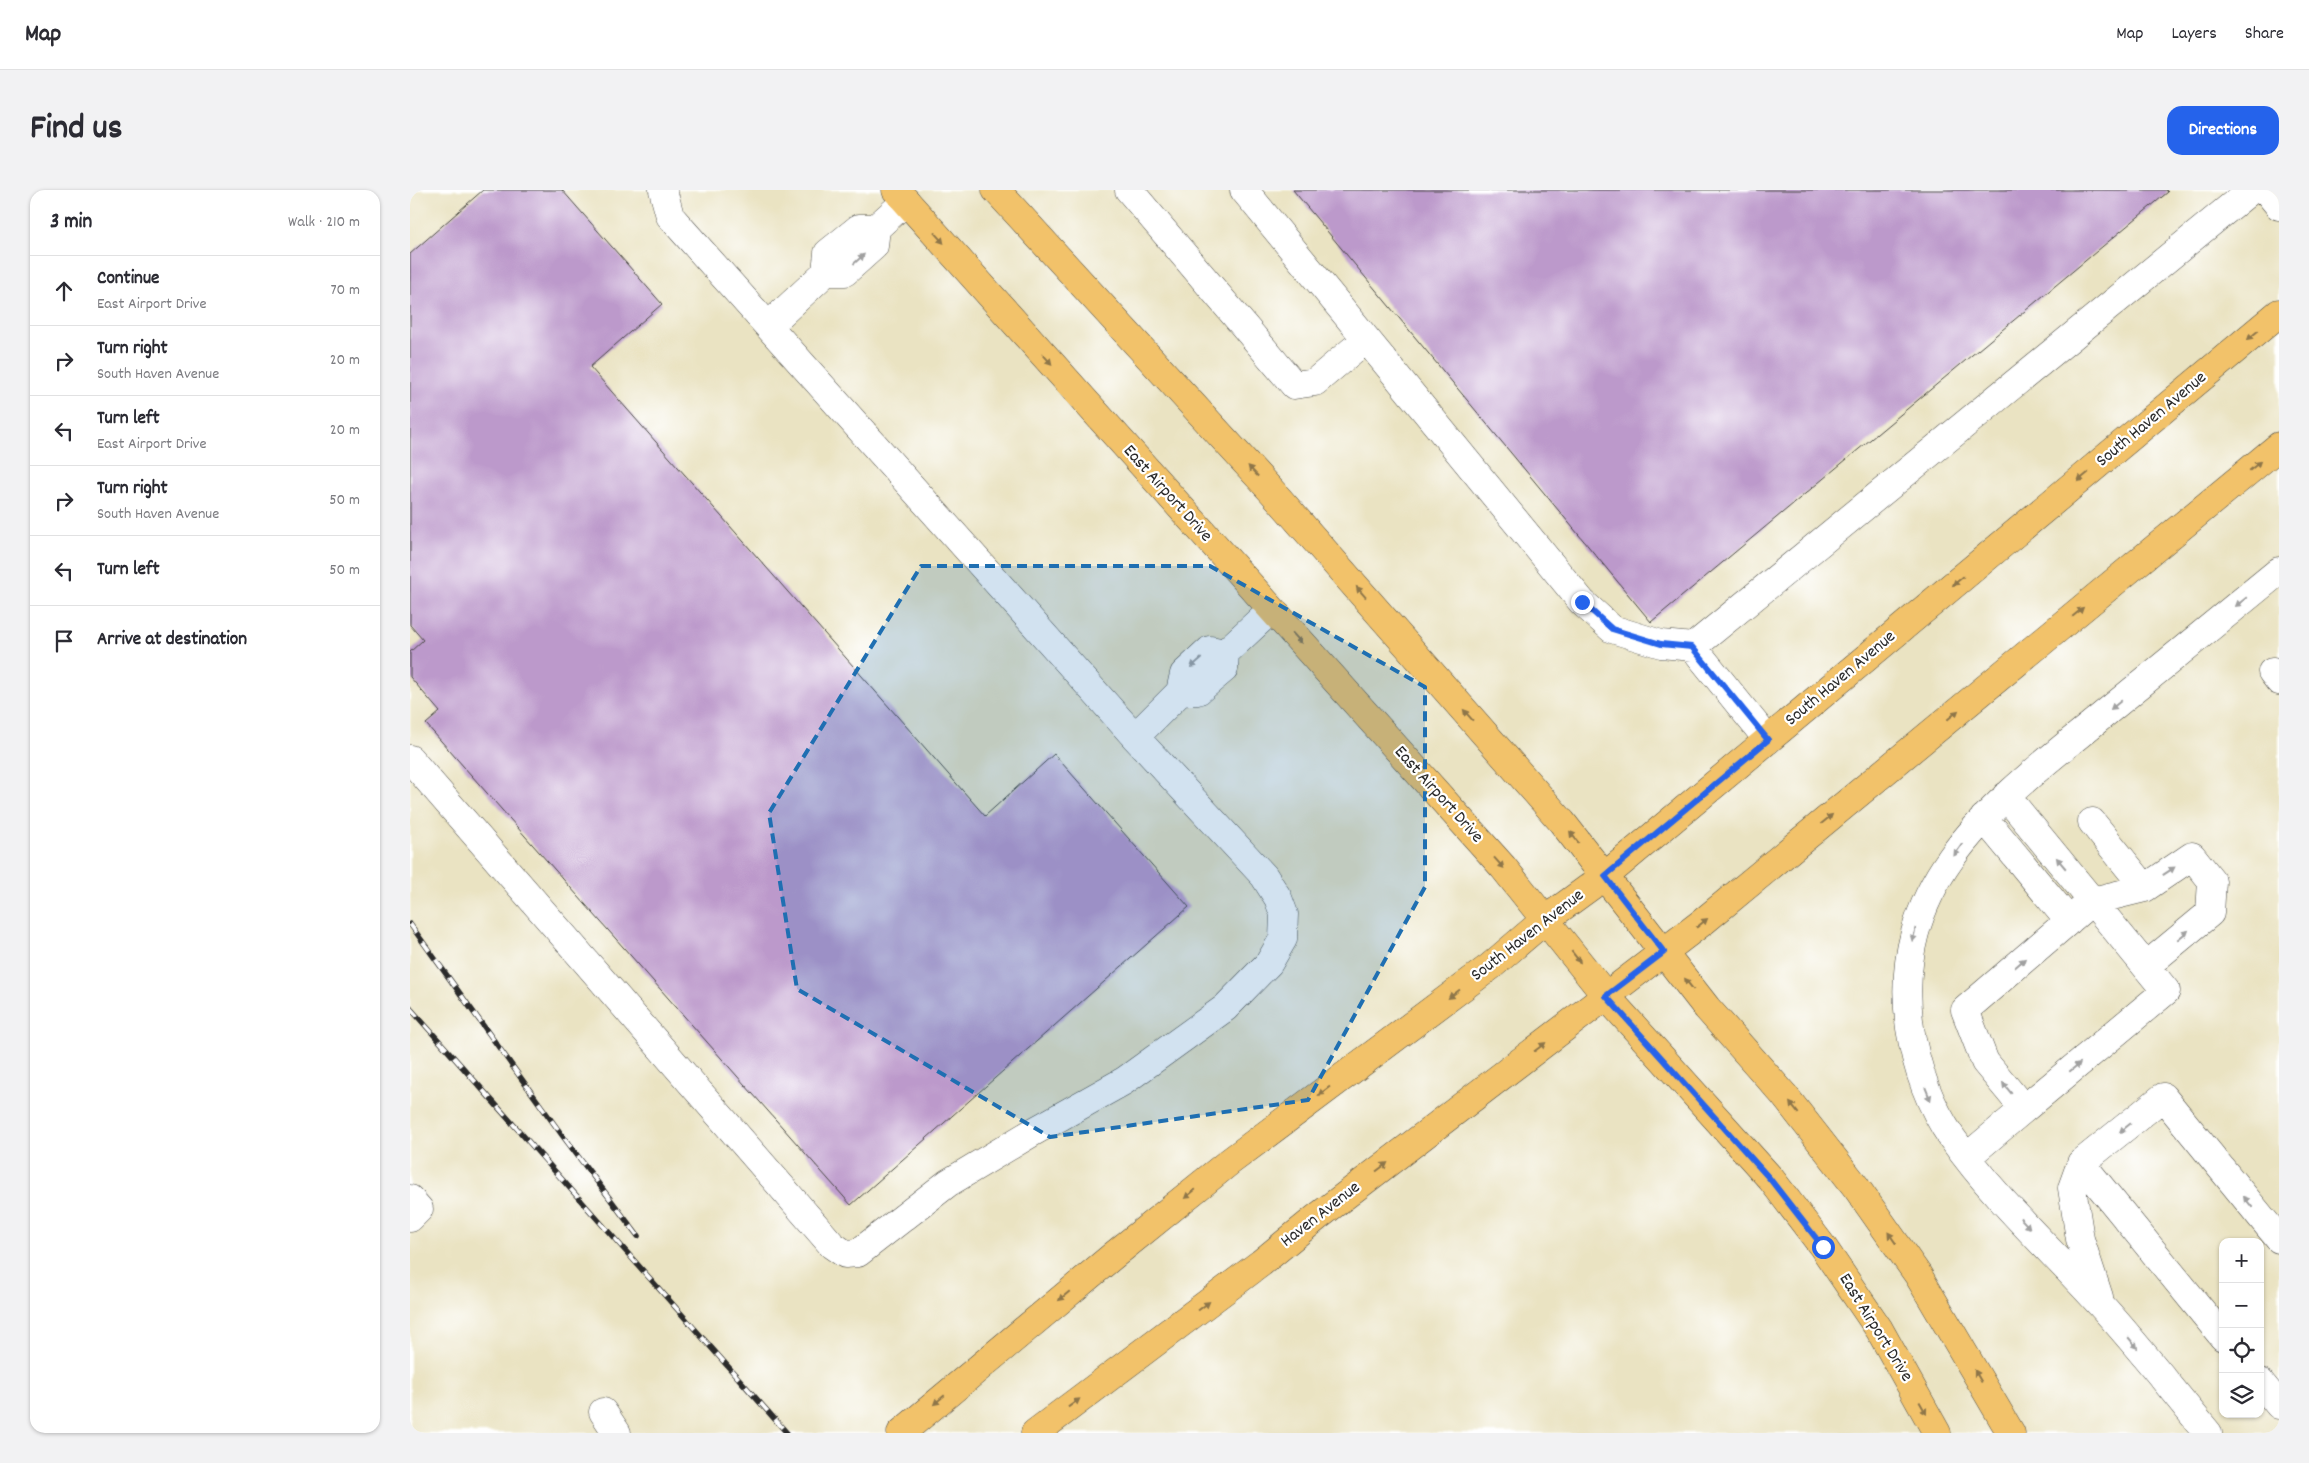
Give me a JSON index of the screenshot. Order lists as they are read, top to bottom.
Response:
{
  "streets": {
    "main road": ["South Haven Avenue", "East Airport Drive", "Haven Avenue"]
  },
  "crossings": [
    ["South Haven Avenue", "East Airport Drive"],
    ["East Airport Drive", "Haven Avenue"]
  ],
  "one_way": ["Haven Avenue"],
  "page": {
    "header": "Map",
    "nav": ["Map", "Layers", "Share"],
    "title": "Find us",
    "buttons": "Directions",
    "heading": ["3 min", "Walk · 210 m"],
    "list": [
      ["Continue", "East Airport Drive", "70 m"],
      ["Turn right", "South Haven Avenue", "20 m"],
      ["Turn left", "East Airport Drive", "20 m"],
      ["Turn right", "South Haven Avenue", "50 m"],
      ["Turn left", "50 m"],
      "Arrive at destination"
    ],
    "map_buttons": ["+", "−"]
  }
}
